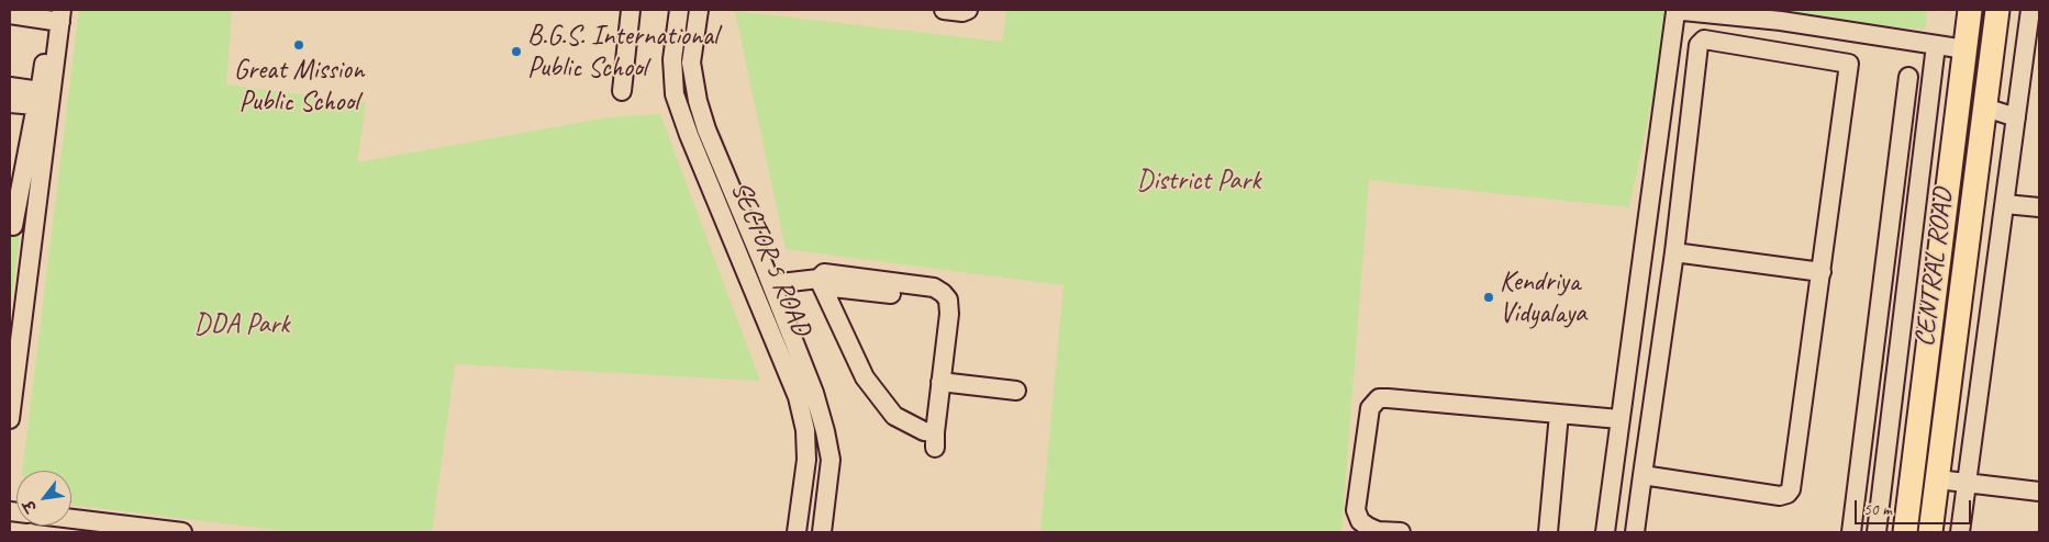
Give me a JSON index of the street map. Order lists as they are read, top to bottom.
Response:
{
  "streets": {
    "main road": ["CENTRAL ROAD"],
    "street": ["SECTOR 5 ROAD"]
  },
  "parks": ["District Park", "DDA Park"],
  "places": ["Great Mission Public School", "B.G.S. International Public School", "Kendriya Vidyalaya"],
  "scale_bar": "50 m",
  "north": "bottom left"
}
